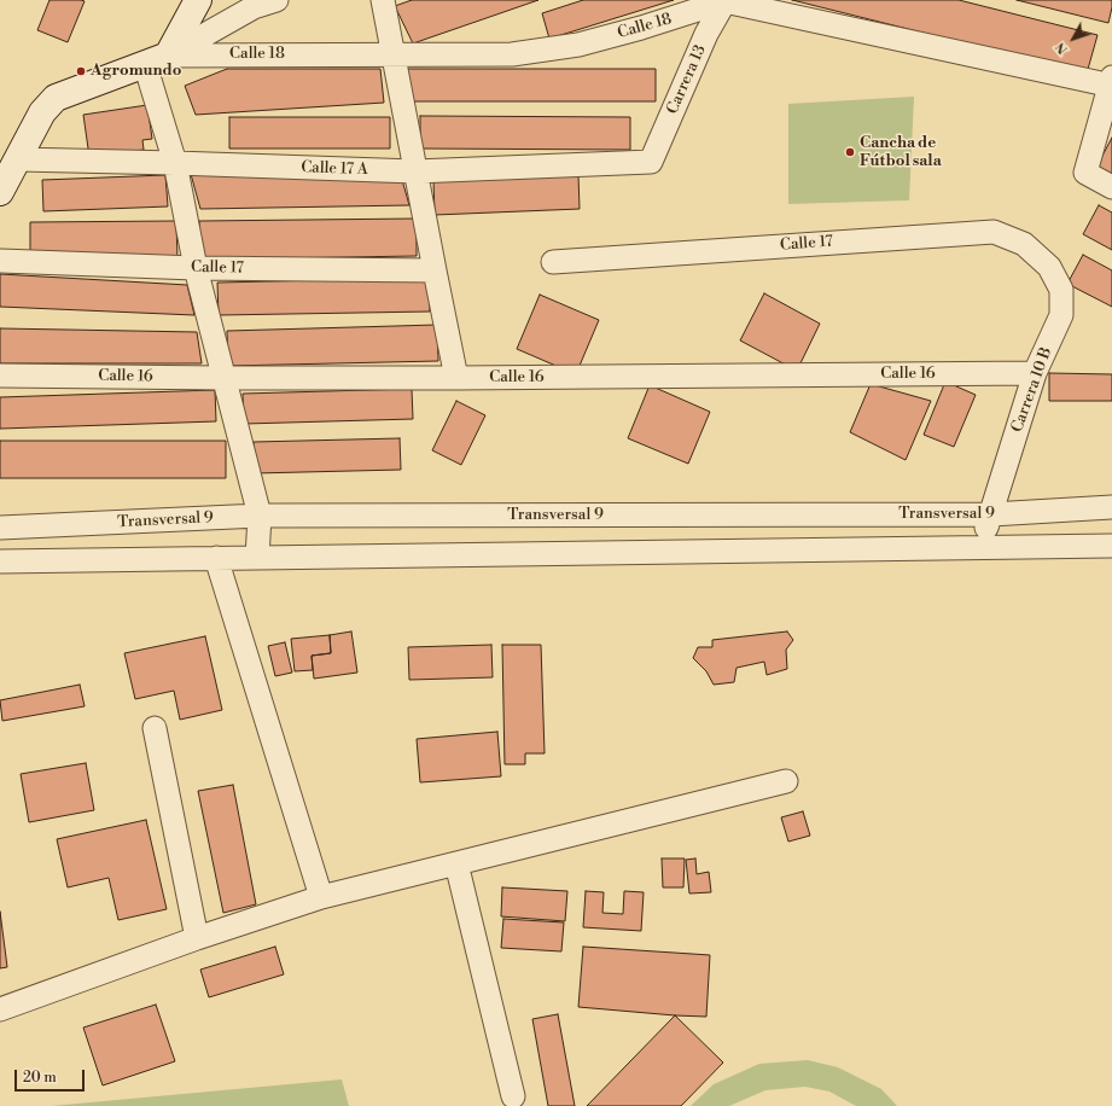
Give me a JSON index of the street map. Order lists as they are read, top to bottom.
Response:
{
  "streets": {
    "street": [
      "Calle 18",
      "Carrera 13",
      "Calle 17 A",
      "Calle 17",
      "Calle 16",
      "Carrera 10 B",
      "Transversal 9"
    ]
  },
  "crossings": [
    ["Calle 18", "Carrera 13"],
    ["Carrera 13", "Calle 17 A"],
    ["Calle 17", "Carrera 10 B"],
    ["Calle 16", "Carrera 10 B"],
    ["Carrera 10 B", "Transversal 9"]
  ],
  "places": ["Agromundo", "Cancha de Fútbol sala"],
  "scale_bar": "20 m",
  "north": "bottom left"
}
